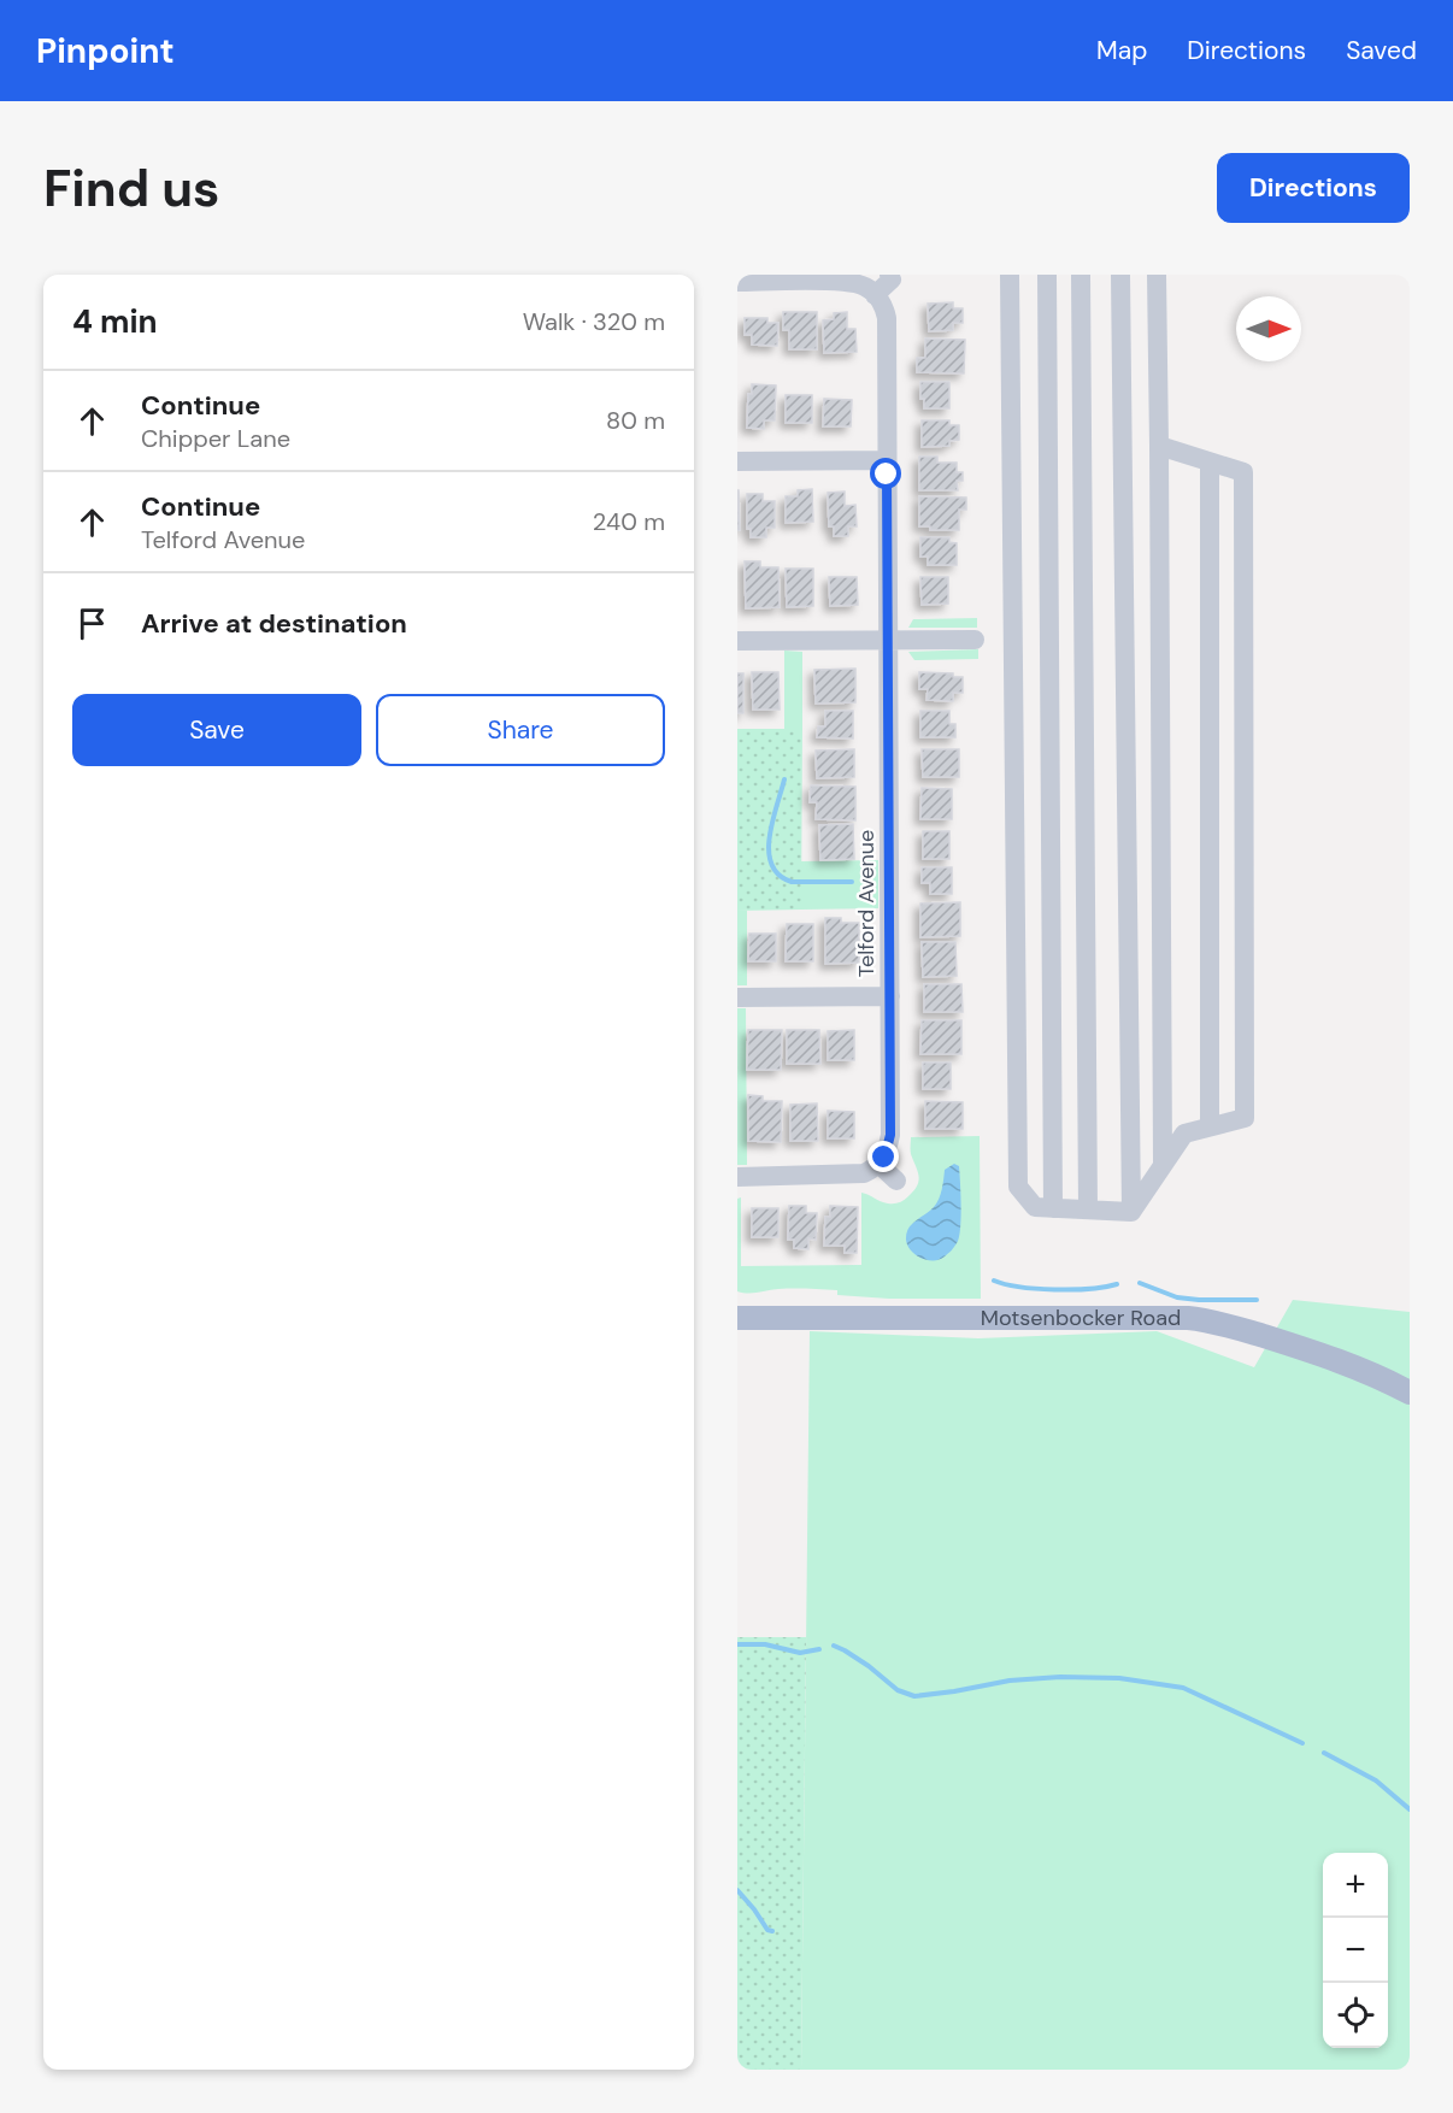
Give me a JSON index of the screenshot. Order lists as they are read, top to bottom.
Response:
{
  "streets": {
    "main road": ["Motsenbocker Road"],
    "street": ["Telford Avenue"]
  },
  "north": "right",
  "page": {
    "header": "Pinpoint",
    "nav": ["Map", "Directions", "Saved"],
    "buttons": [
      "Directions",
      ["Save", "Share"]
    ],
    "title": "Find us",
    "heading": ["4 min", "Walk · 320 m"],
    "list": [
      ["Continue", "Chipper Lane", "80 m"],
      ["Continue", "Telford Avenue", "240 m"],
      "Arrive at destination"
    ],
    "map_buttons": ["+", "−"]
  }
}
